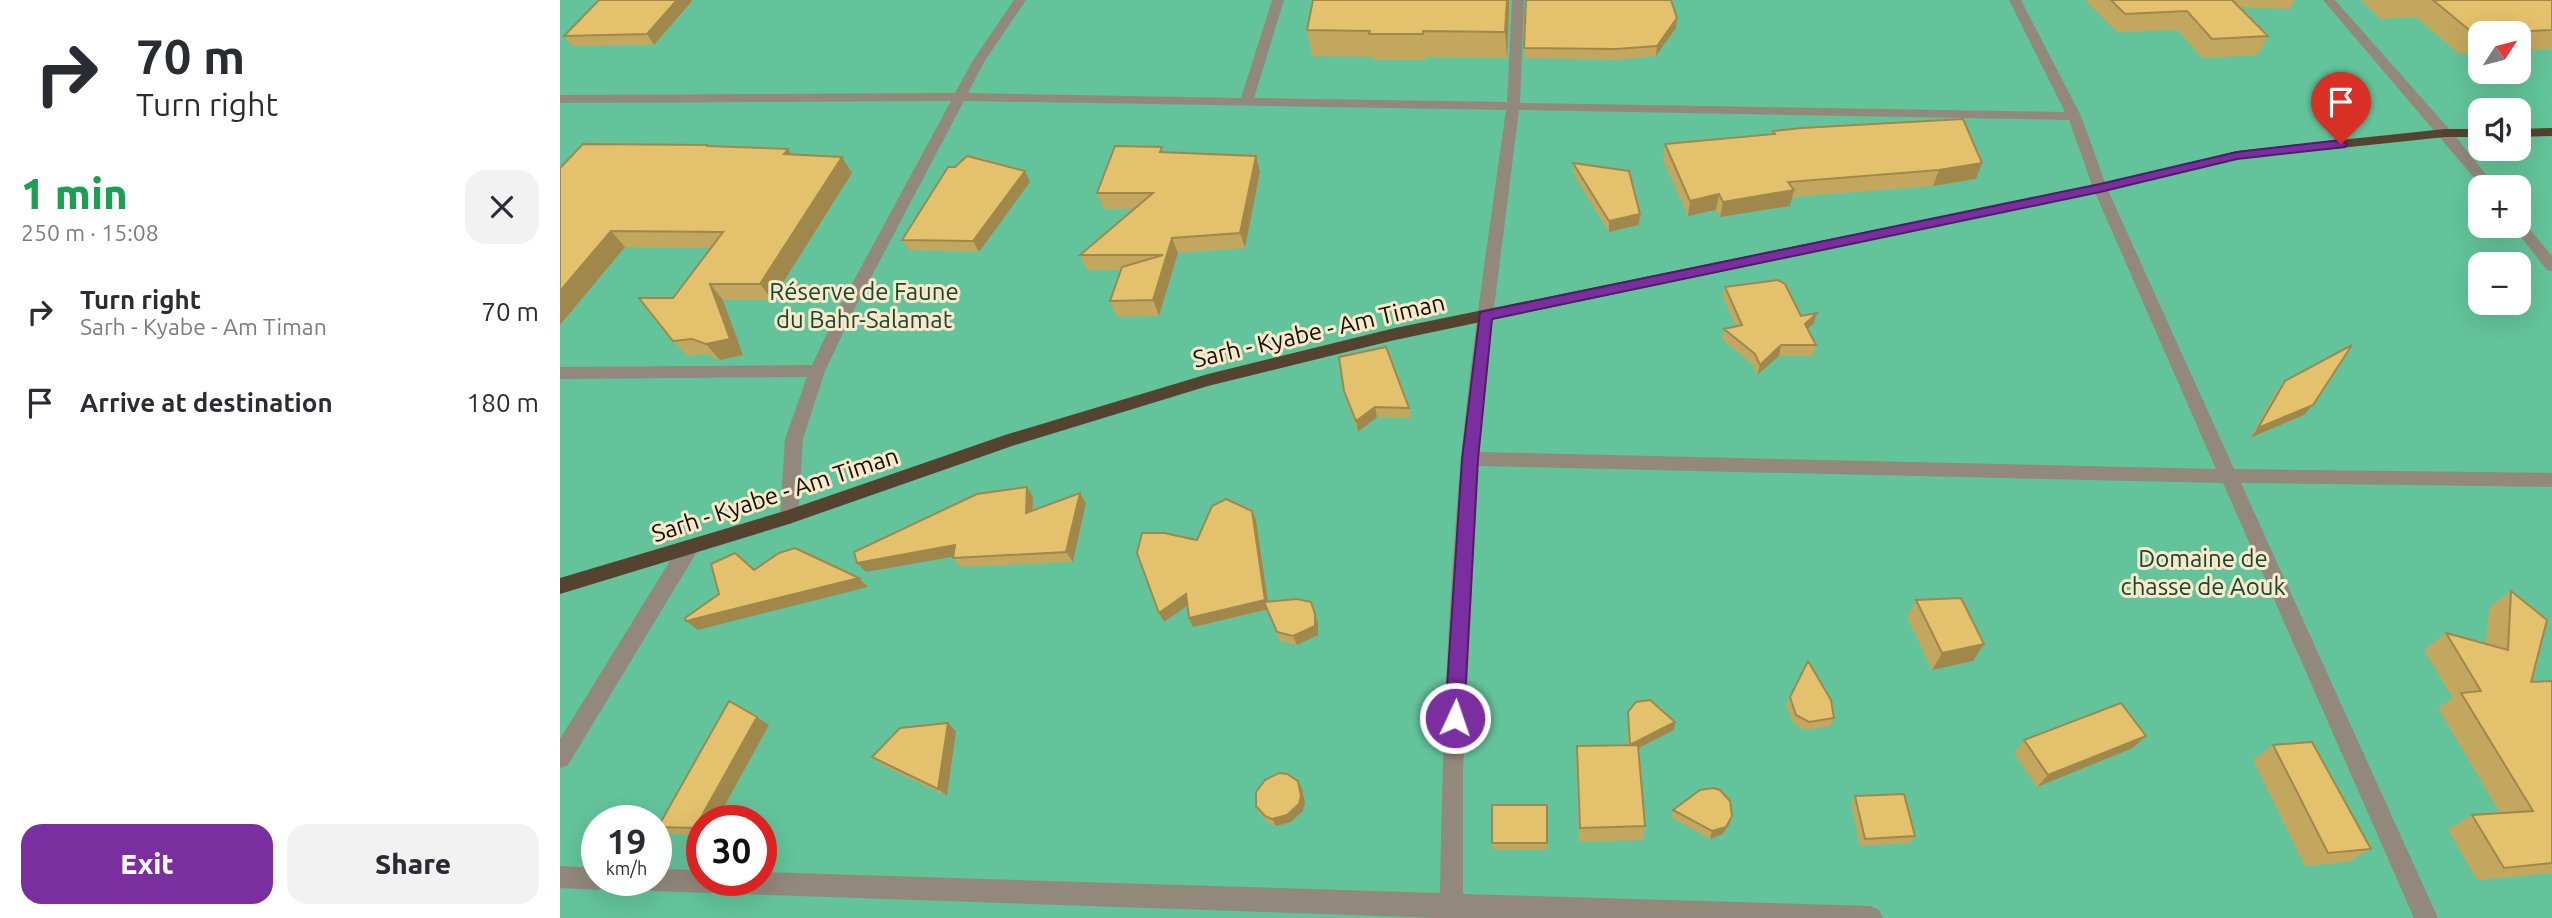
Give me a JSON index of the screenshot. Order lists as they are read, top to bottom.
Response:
{
  "streets": {
    "main road": ["Sarh - Kyabe - Am Timan"]
  },
  "parks": ["Réserve de Faune du Bahr-Salamat", "Domaine de chasse de Aouk"],
  "north": "top right",
  "page": {
    "turn": ["70 m", "Turn right"],
    "map_buttons": ["+", "−"],
    "heading": ["1 min", "250 m · 15:08"],
    "list": [
      {
        "name": "Turn right",
        "note": "Sarh - Kyabe - Am Timan",
        "value": "70 m"
      },
      {
        "name": "Arrive at destination",
        "value": "180 m"
      }
    ],
    "speed": "19 km/h",
    "limit": "30",
    "buttons": ["Exit", "Share"]
  }
}
